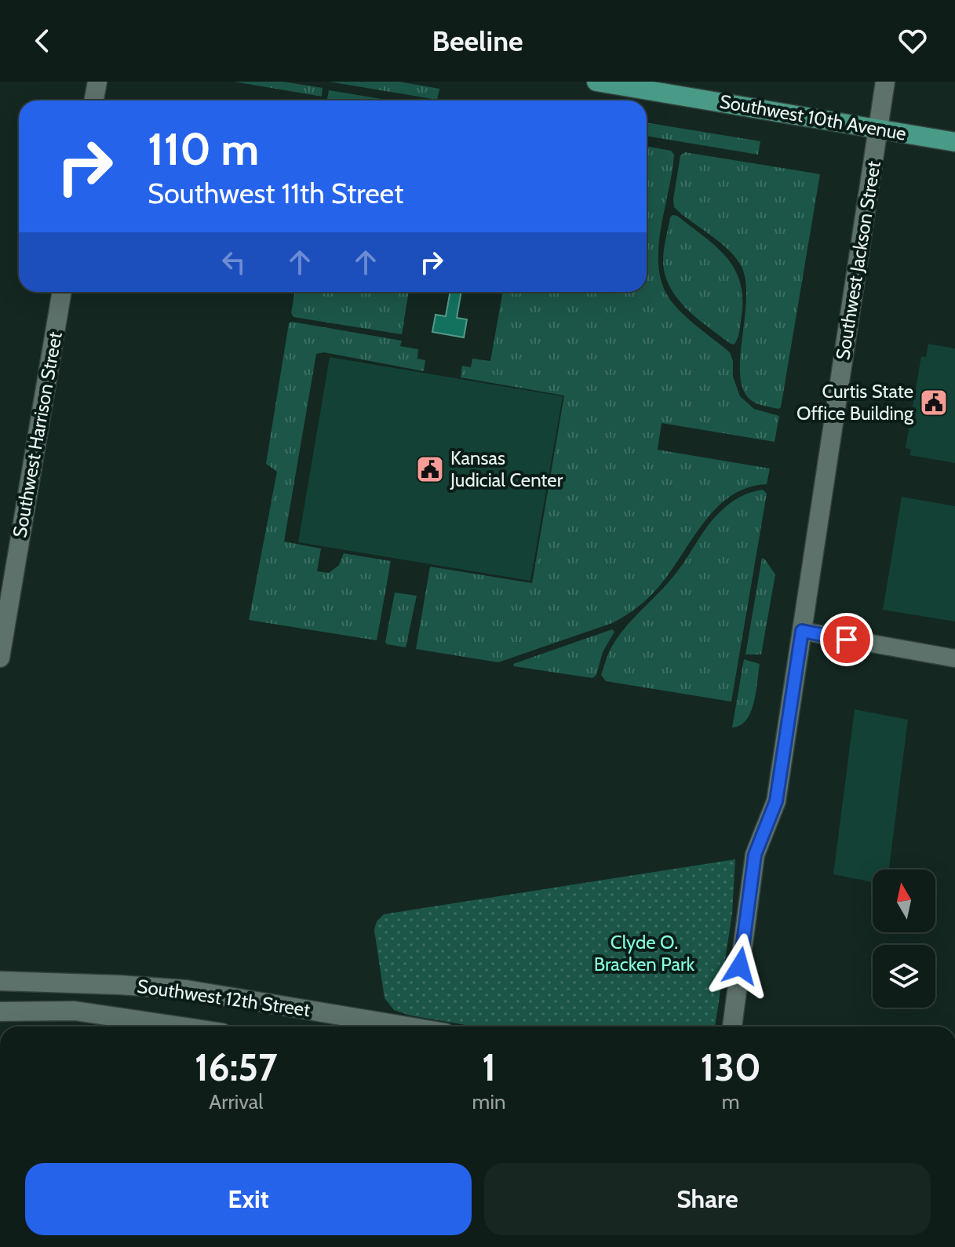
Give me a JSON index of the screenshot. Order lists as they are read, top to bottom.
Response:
{
  "streets": {
    "main road": ["Southwest 10th Avenue"],
    "street": ["Southwest Jackson Street", "Southwest Harrison Street", "Southwest 12th Street"]
  },
  "crossings": [
    ["Southwest 10th Avenue", "Southwest Jackson Street"]
  ],
  "parks": ["Clyde O. Bracken Park"],
  "places": {
    "public building": ["Curtis State Office Building", "Kansas Judicial Center"]
  },
  "north": "top",
  "page": {
    "header": "Beeline",
    "turn": ["110 m", "Southwest 11th Street"],
    "eta": [
      "16:57",
      "Arrival",
      "1",
      "min",
      "130",
      "m"
    ],
    "buttons": ["Exit", "Share"]
  }
}
